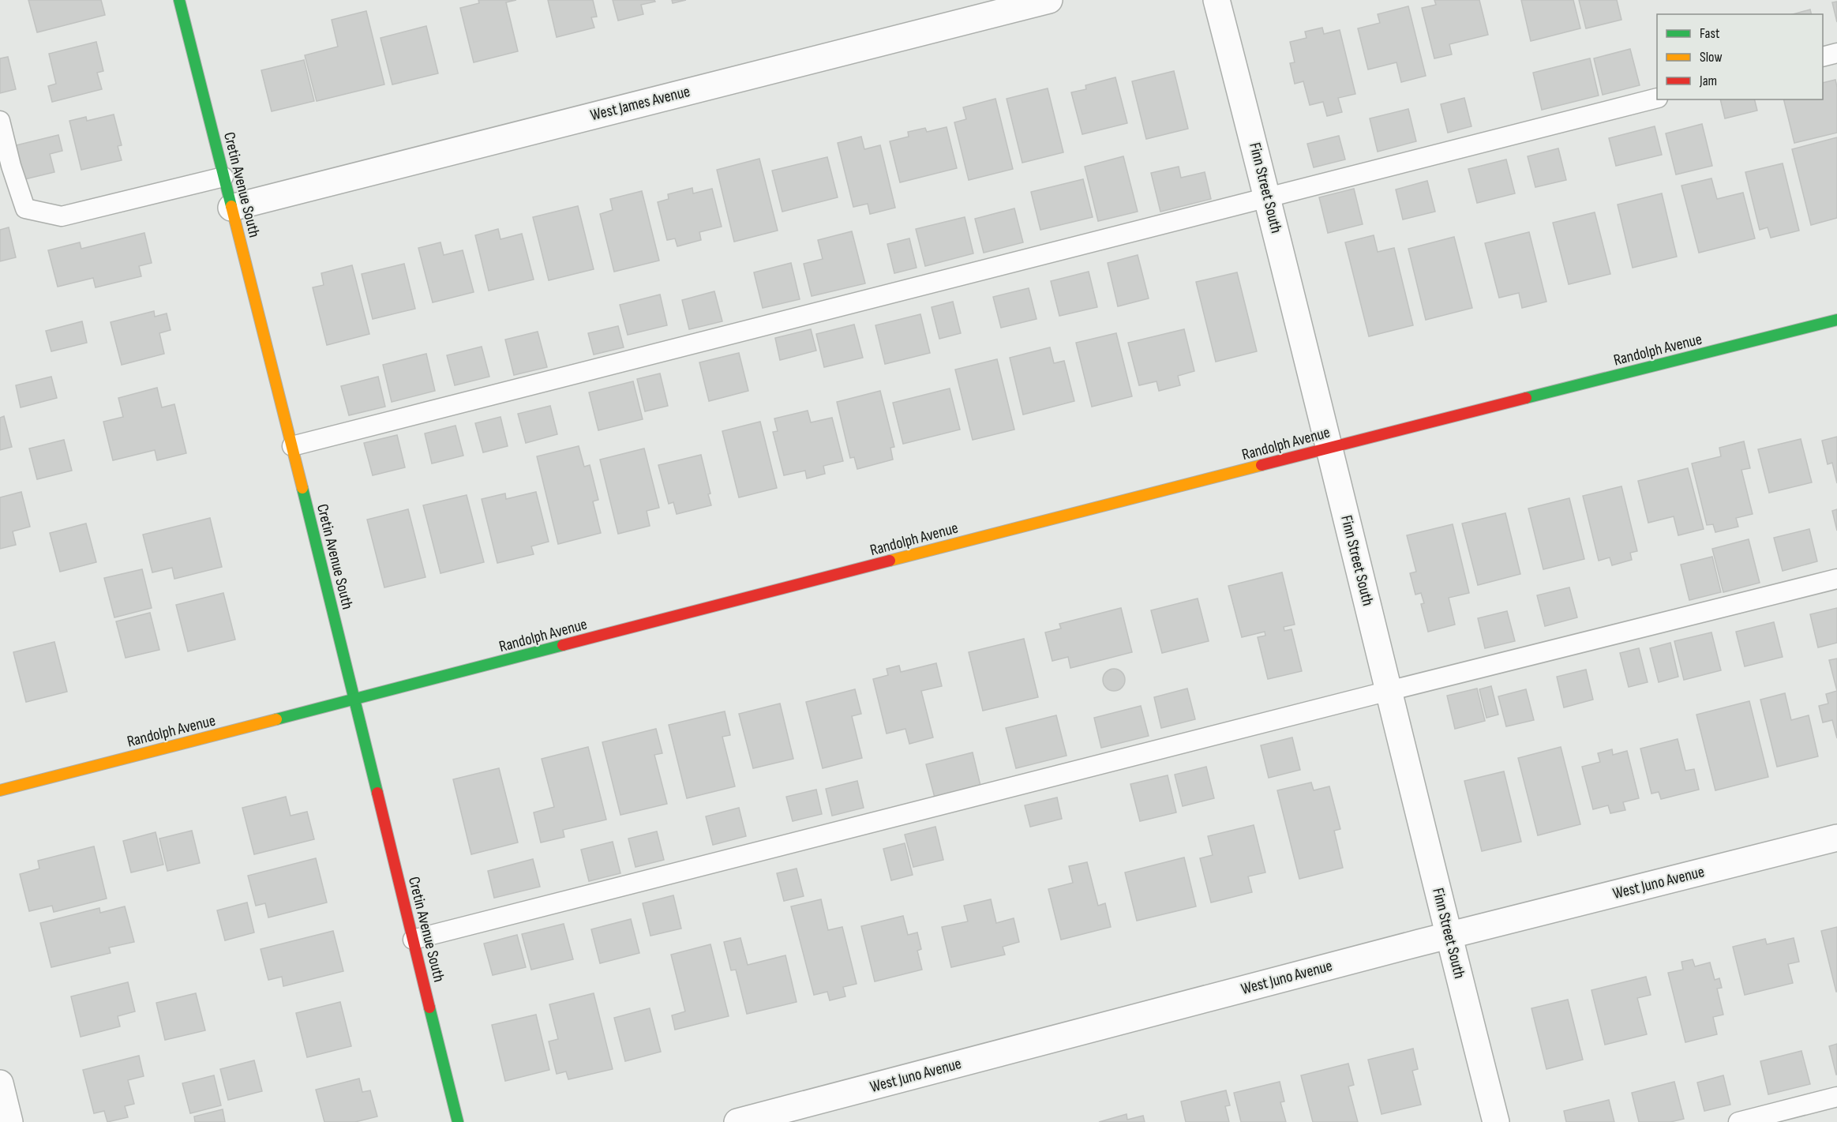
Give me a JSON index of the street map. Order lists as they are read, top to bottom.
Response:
{
  "streets": {
    "main road": ["Cretin Avenue South", "Randolph Avenue"],
    "street": ["West James Avenue", "Finn Street South", "West Juno Avenue"]
  },
  "crossings": [
    ["West James Avenue", "Cretin Avenue South"],
    ["Cretin Avenue South", "Randolph Avenue"],
    ["Finn Street South", "Randolph Avenue"],
    ["Finn Street South", "West Juno Avenue"]
  ],
  "legend": ["Fast", "Slow", "Jam"]
}
